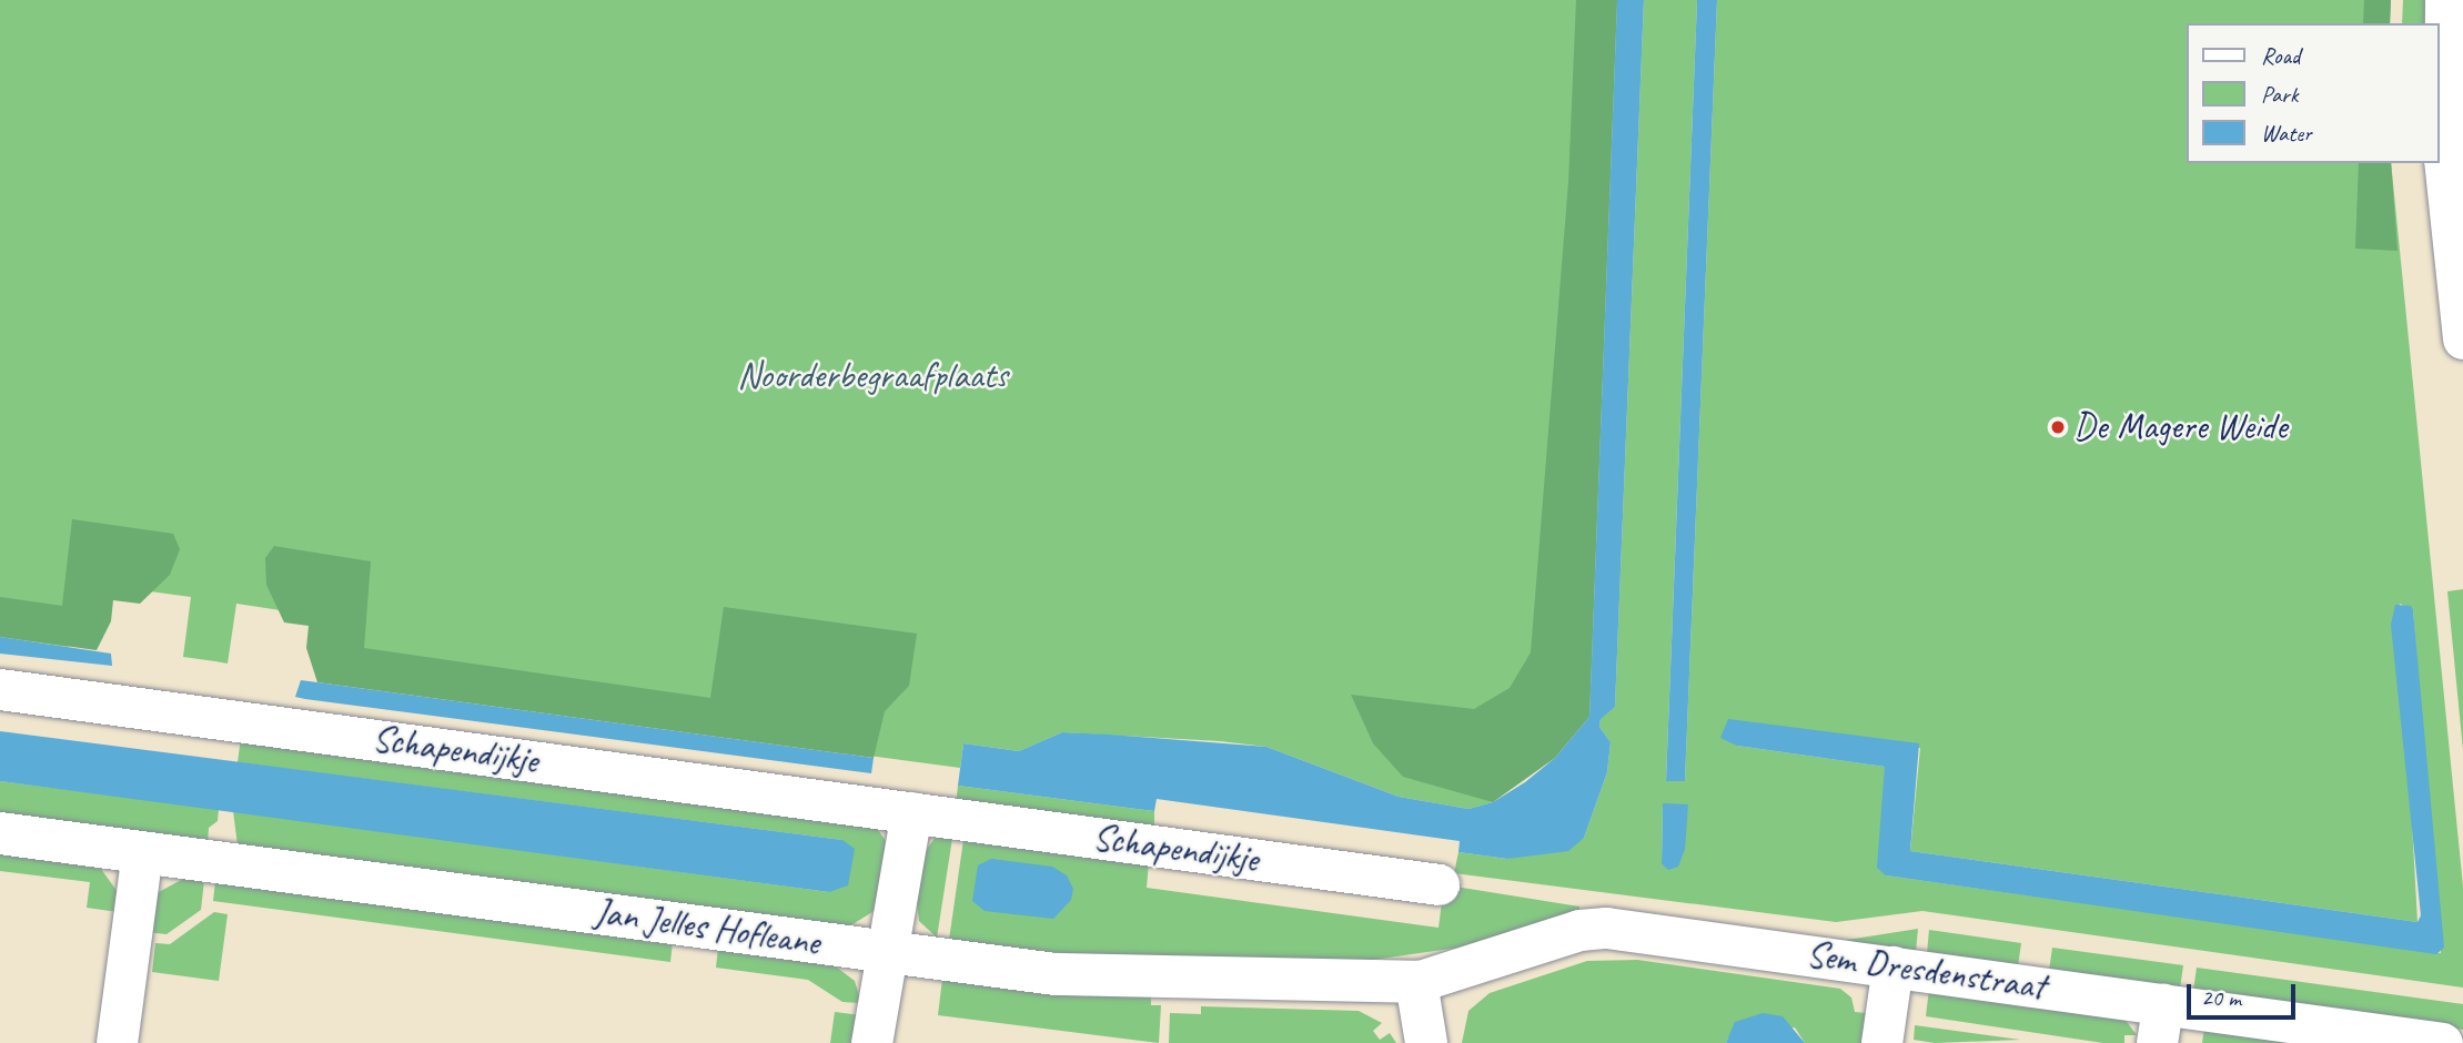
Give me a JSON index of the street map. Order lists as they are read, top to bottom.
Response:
{
  "streets": {
    "street": ["Schapendijkje", "Jan Jelles Hofleane", "Sem Dresdenstraat"]
  },
  "crossings": [
    ["Jan Jelles Hofleane", "Sem Dresdenstraat"]
  ],
  "parks": ["Noorderbegraafplaats"],
  "places": ["De Magere Weide"],
  "legend": ["Road", "Park", "Water"],
  "scale_bar": "20 m"
}
